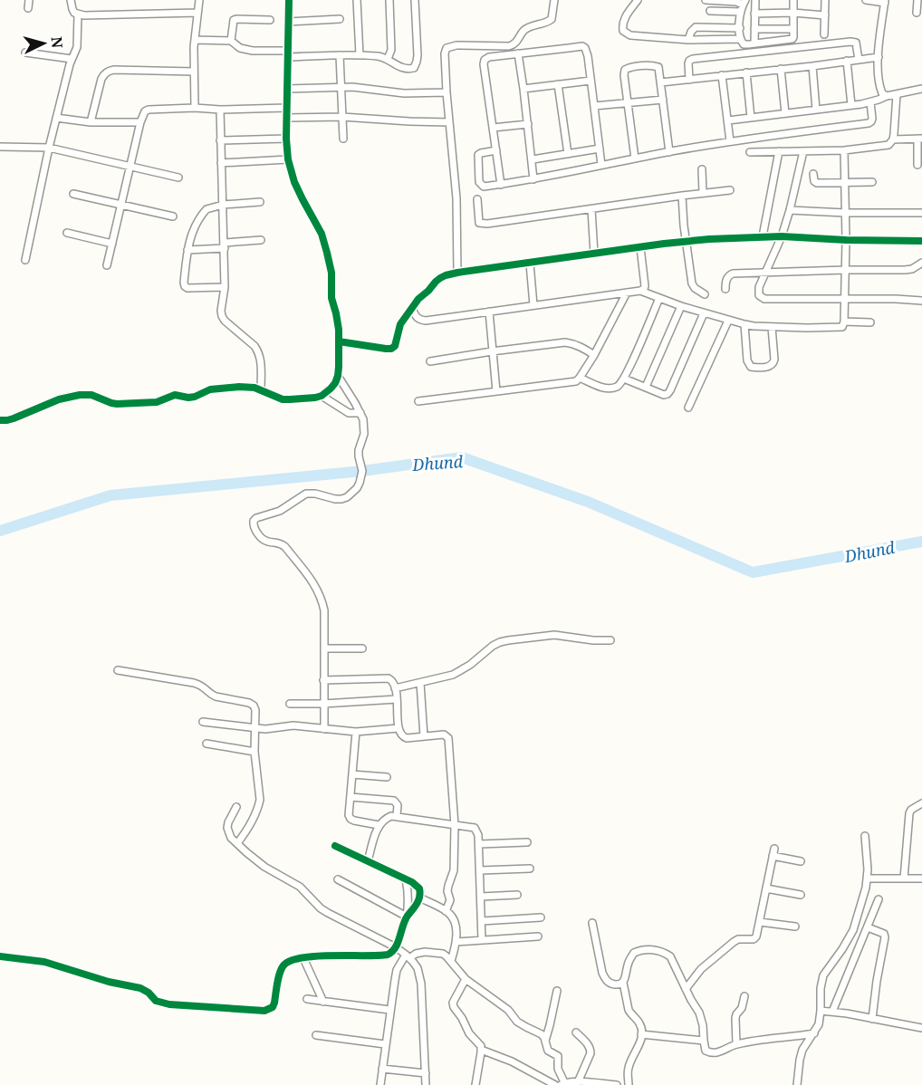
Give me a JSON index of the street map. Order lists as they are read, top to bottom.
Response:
{
  "water": ["Dhund"],
  "north": "right"
}
